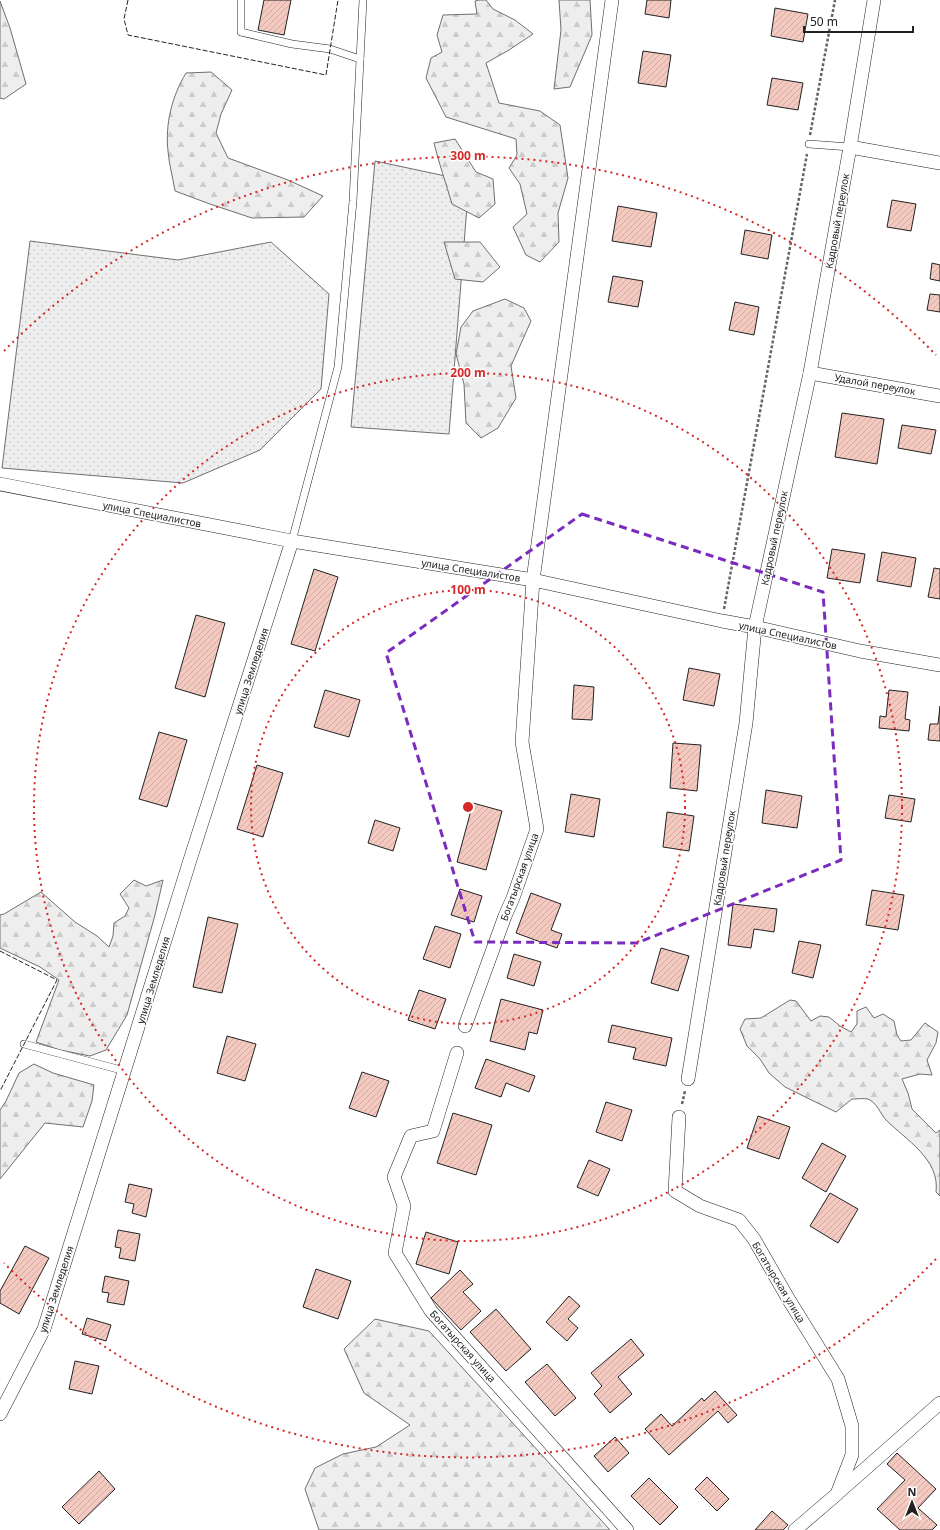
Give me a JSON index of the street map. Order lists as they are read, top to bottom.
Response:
{
  "streets": {
    "street": [
      "Кадровый переулок",
      "Удалой переулок",
      "улица Специалистов",
      "улица Земледелия",
      "Богатырская улица"
    ]
  },
  "crossings": [
    ["Кадровый переулок", "Удалой переулок"],
    ["Кадровый переулок", "улица Специалистов"],
    ["улица Специалистов", "улица Земледелия"],
    ["улица Специалистов", "Богатырская улица"]
  ],
  "scale_bar": "50 m",
  "north": "top",
  "rings": ["300 m", "200 m", "100 m"]
}
